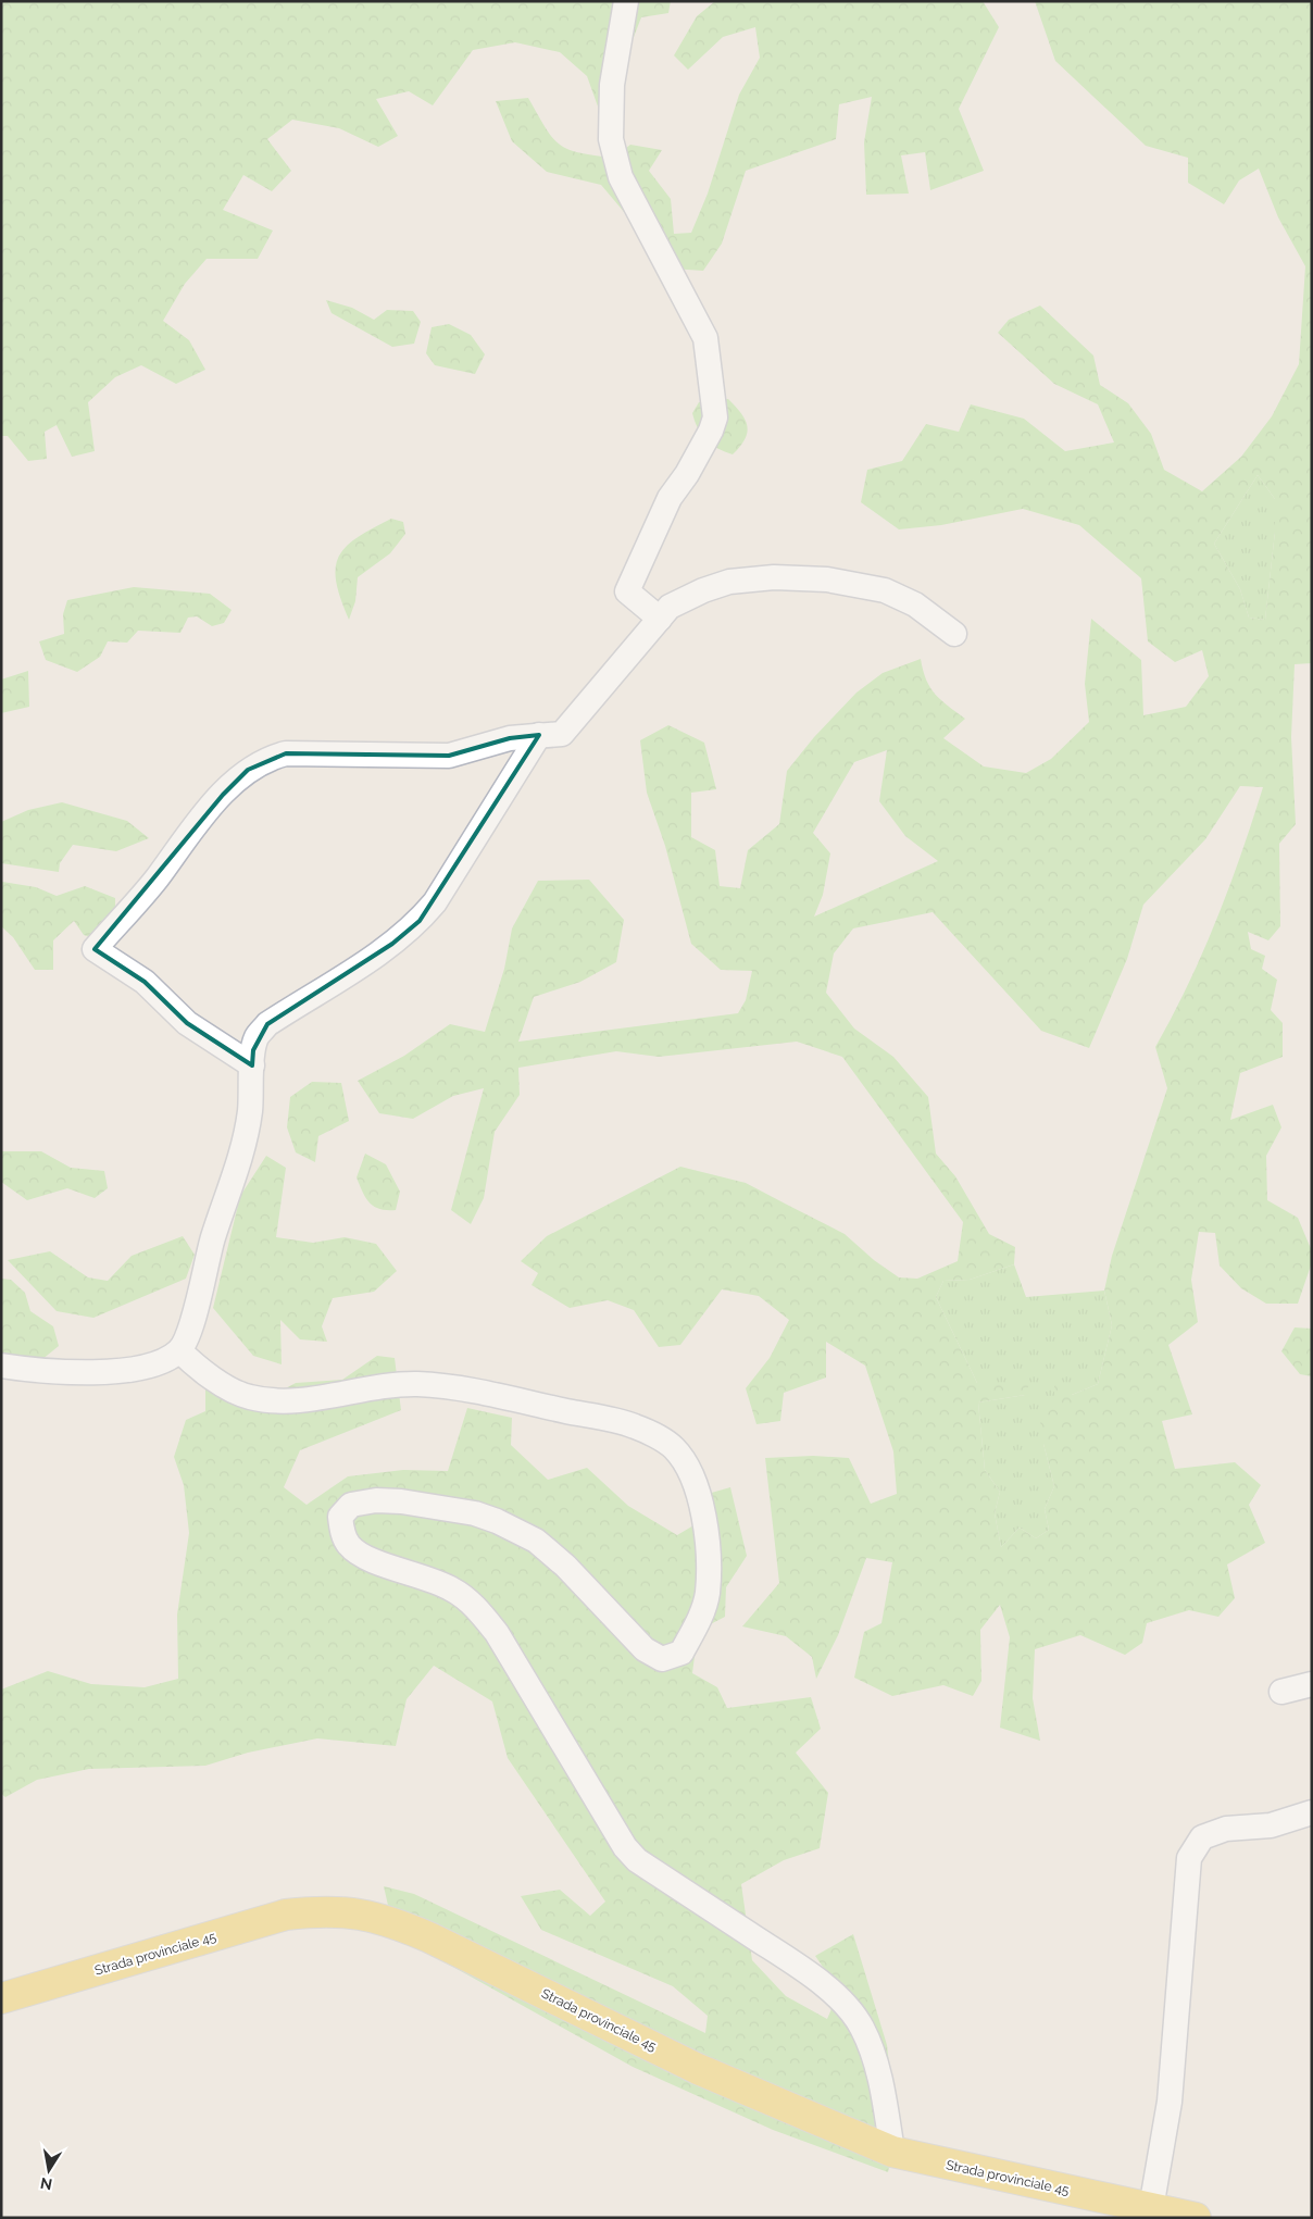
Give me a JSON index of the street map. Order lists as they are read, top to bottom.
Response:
{
  "streets": {
    "main road": ["Strada provinciale 45"]
  },
  "north": "bottom"
}
